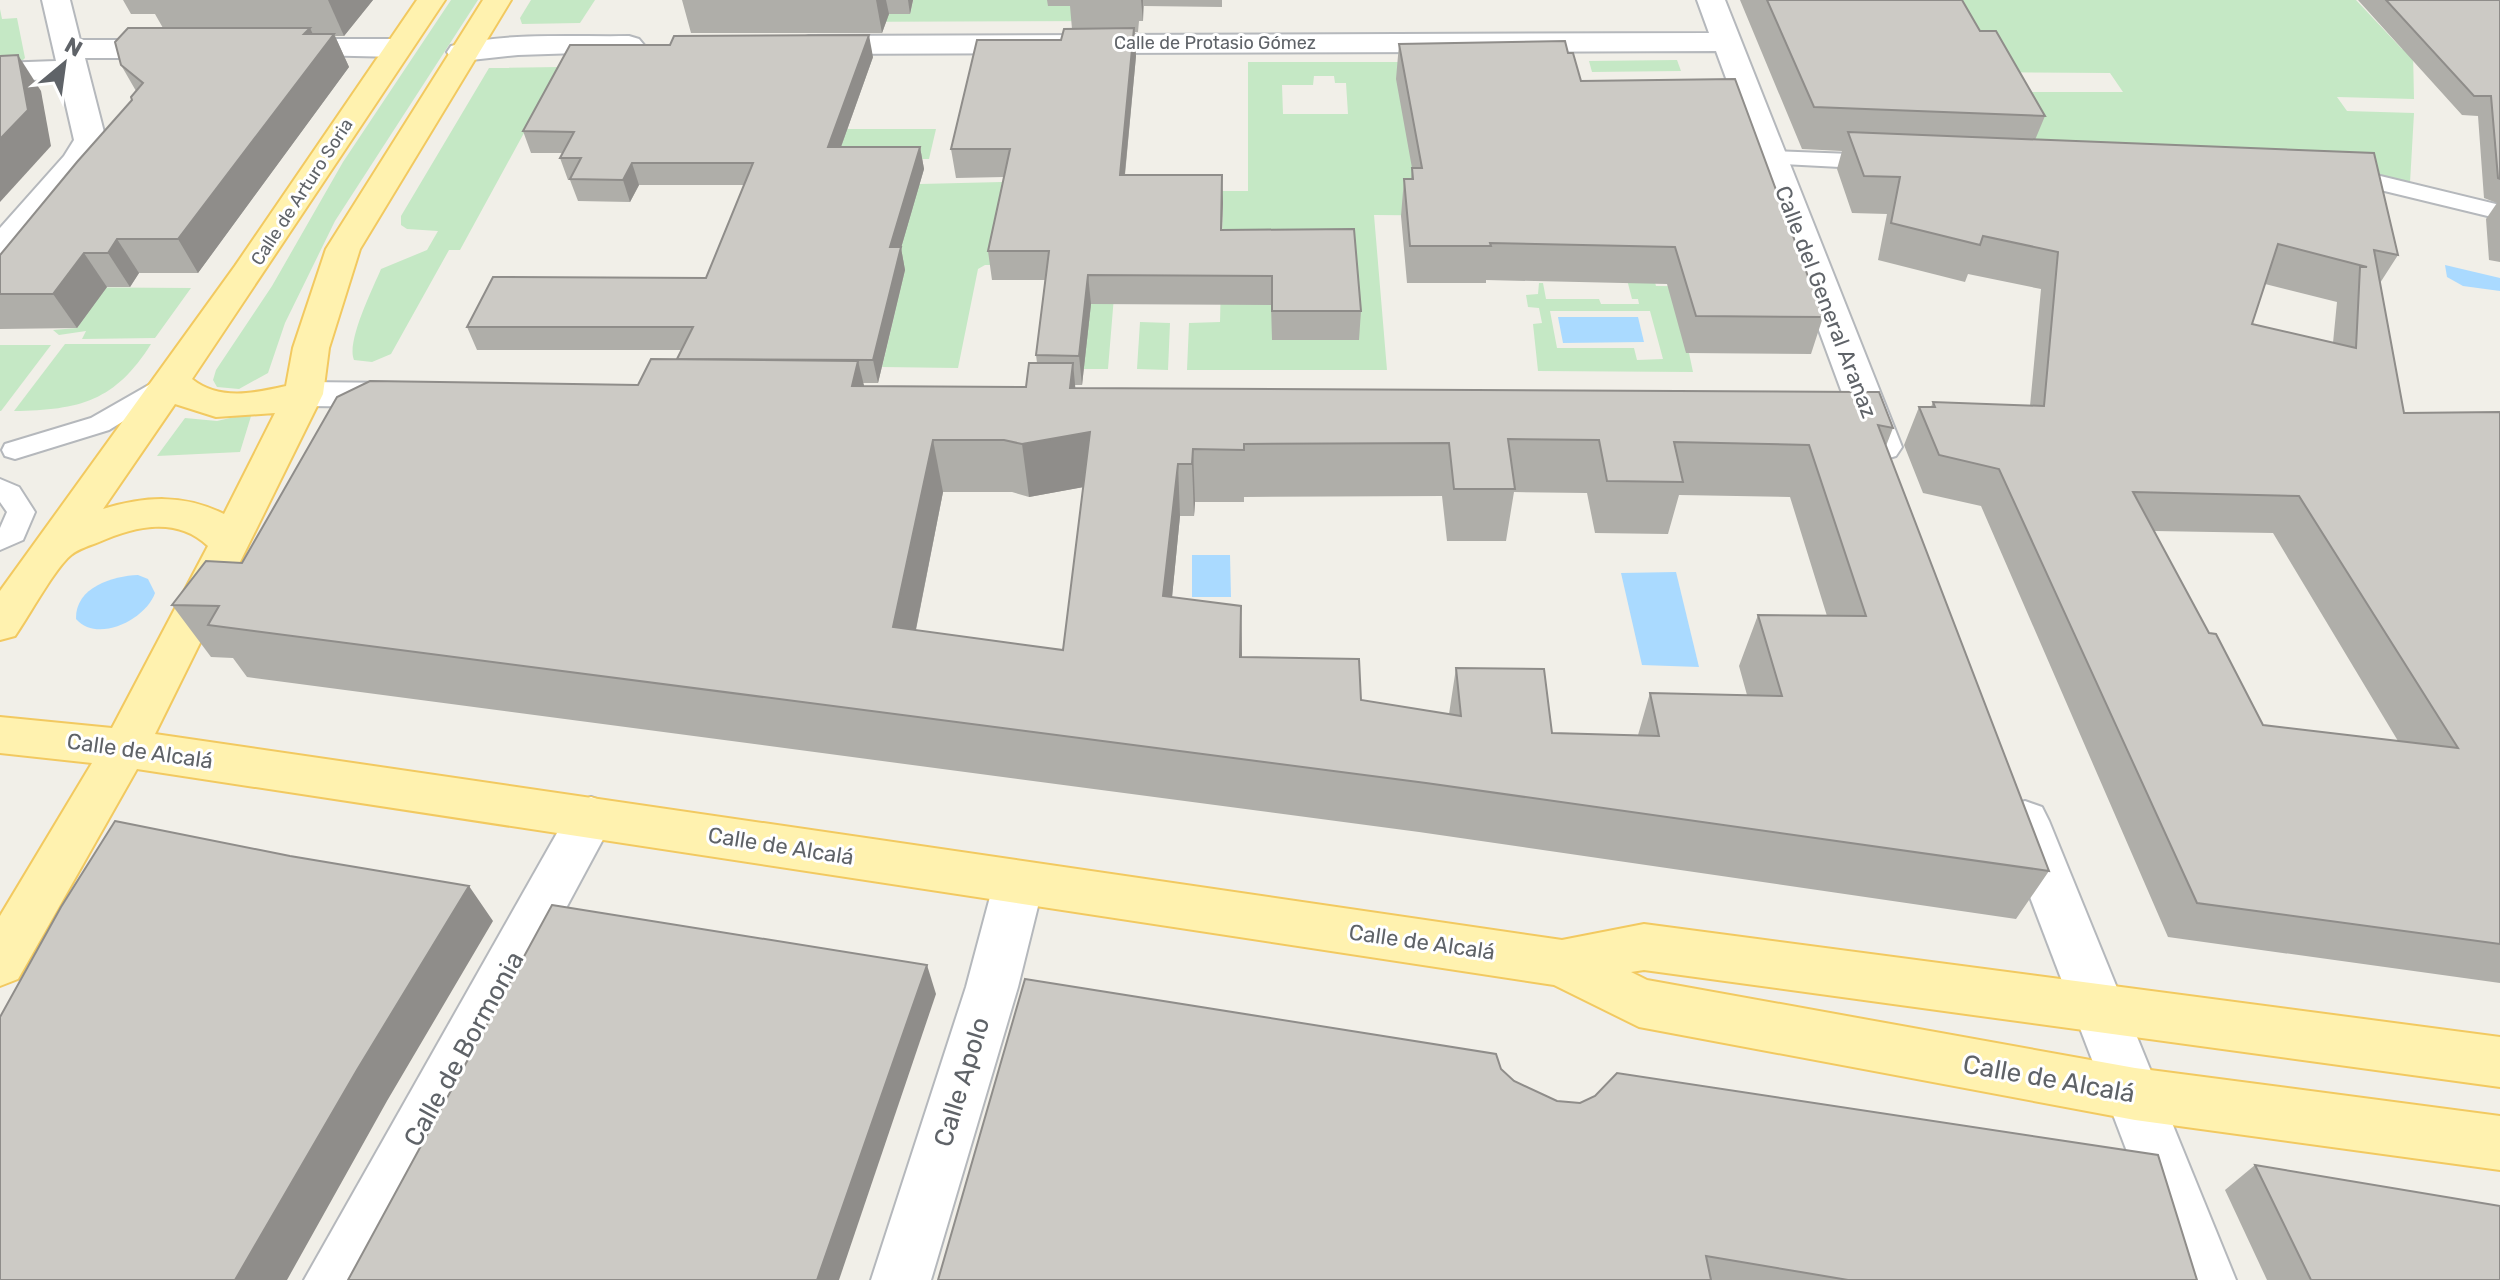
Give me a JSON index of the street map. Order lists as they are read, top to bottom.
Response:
{
  "streets": {
    "main road": ["Calle de Arturo Soria", "Calle de Alcalá"],
    "street": [
      "Calle de Protasio Gómez",
      "Calle del General Aranaz",
      "Calle de Bormonia",
      "Calle Apolo"
    ]
  },
  "crossings": [
    ["Calle de Protasio Gómez", "Calle del General Aranaz"],
    ["Calle de Alcalá", "Calle de Bormonia"],
    ["Calle de Alcalá", "Calle Apolo"]
  ],
  "north": "top right"
}
